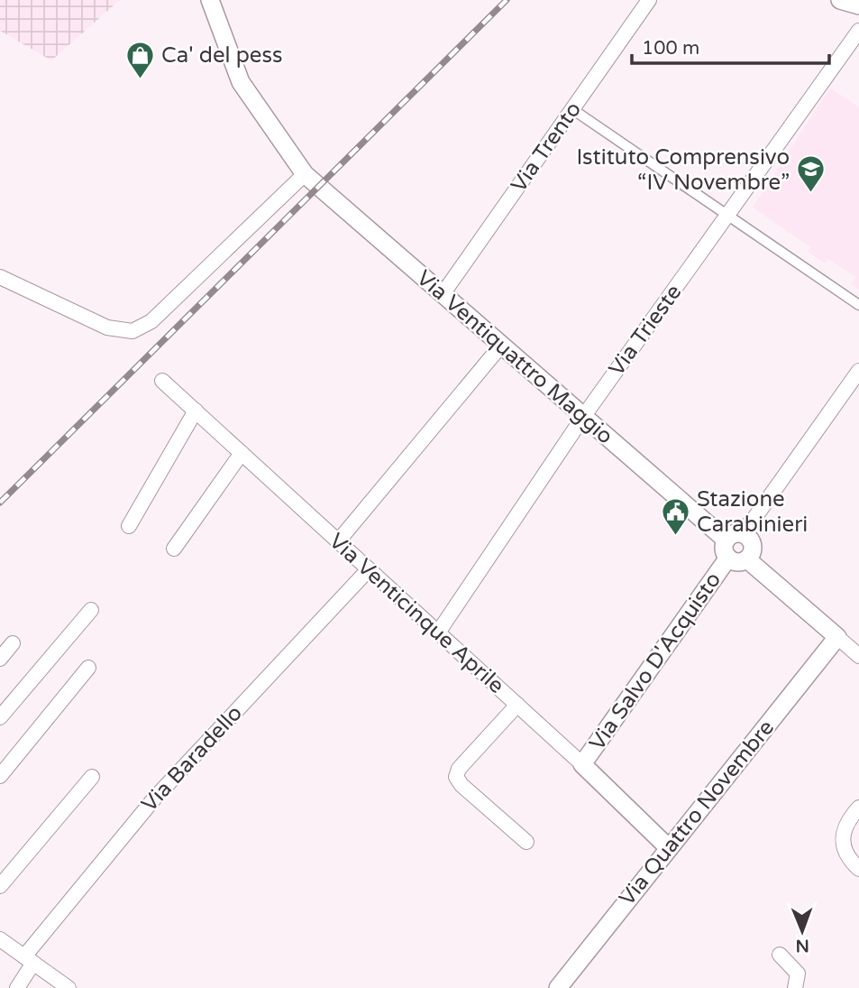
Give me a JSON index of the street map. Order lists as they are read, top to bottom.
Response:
{
  "streets": {
    "street": [
      "Via Trento",
      "Via Trieste",
      "Via Ventiquattro Maggio",
      "Via Venticinque Aprile",
      "Via Salvo D'Acquisto",
      "Via Baradello",
      "Via Quattro Novembre"
    ]
  },
  "crossings": [
    ["Via Trento", "Via Ventiquattro Maggio"],
    ["Via Trieste", "Via Ventiquattro Maggio"],
    ["Via Trieste", "Via Venticinque Aprile"],
    ["Via Ventiquattro Maggio", "Via Salvo D'Acquisto"],
    ["Via Venticinque Aprile", "Via Salvo D'Acquisto"],
    ["Via Venticinque Aprile", "Via Baradello"],
    ["Via Venticinque Aprile", "Via Quattro Novembre"]
  ],
  "places": {
    "shop": ["Ca' del pess"],
    "school or university": ["Istituto Comprensivo “IV Novembre”"],
    "public building": ["Stazione Carabinieri"]
  },
  "scale_bar": "100 m",
  "north": "bottom"
}
